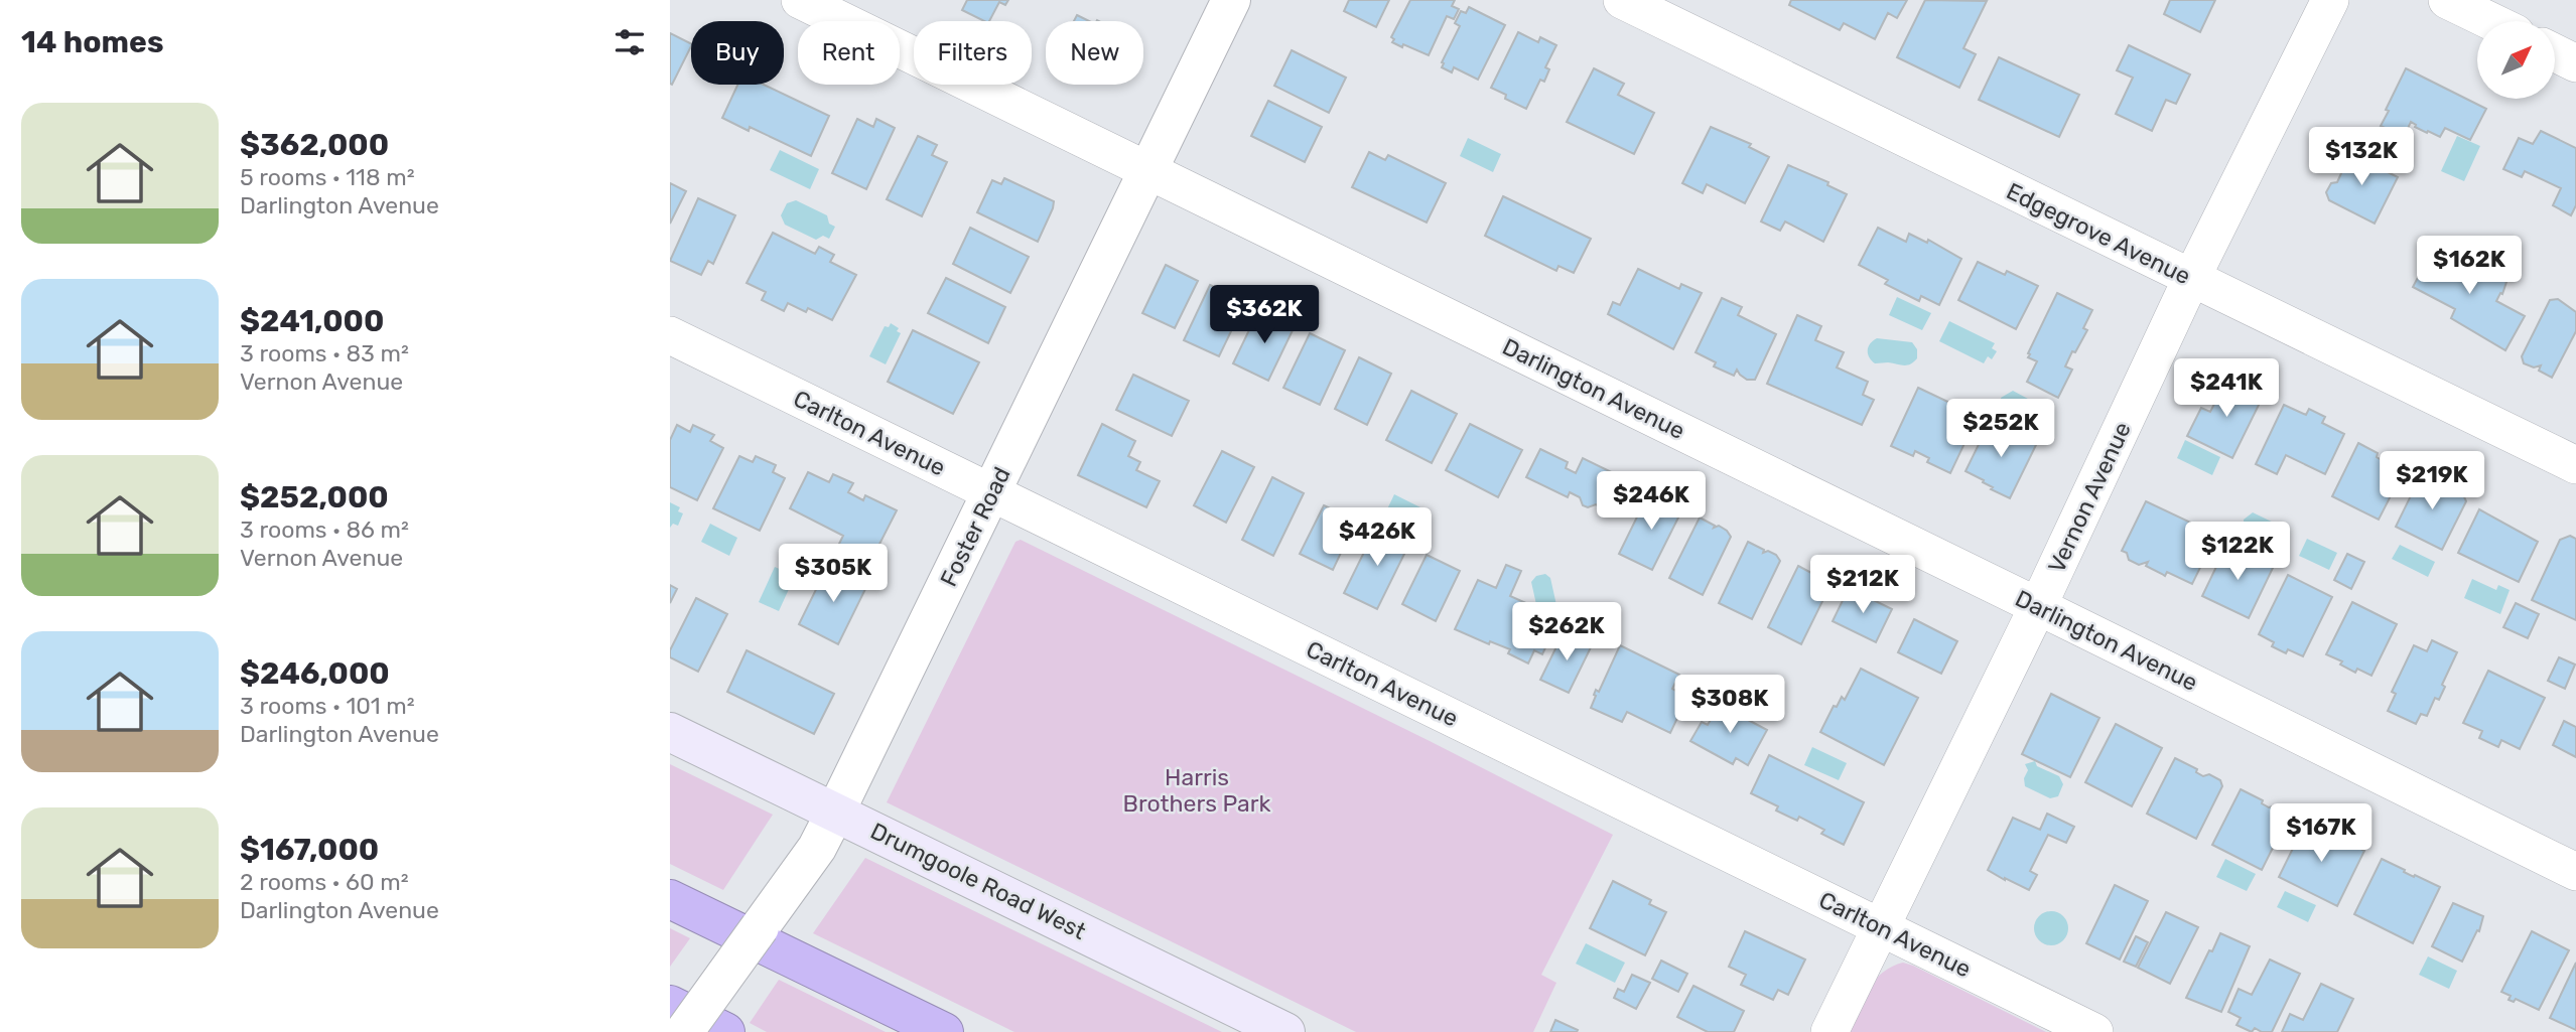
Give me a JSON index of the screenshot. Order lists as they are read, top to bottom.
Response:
{
  "streets": {
    "main road": ["Drumgoole Road West"],
    "street": [
      "Edgegrove Avenue",
      "Darlington Avenue",
      "Carlton Avenue",
      "Vernon Avenue",
      "Foster Road"
    ]
  },
  "crossings": [
    ["Edgegrove Avenue", "Vernon Avenue"],
    ["Darlington Avenue", "Vernon Avenue"],
    ["Darlington Avenue", "Foster Road"],
    ["Carlton Avenue", "Vernon Avenue"],
    ["Carlton Avenue", "Foster Road"],
    ["Foster Road", "Drumgoole Road West"]
  ],
  "parks": ["Harris Brothers Park"],
  "north": "top right",
  "page": {
    "heading": "14 homes",
    "chip": [
      "Buy",
      "Rent",
      "Filters",
      "New"
    ],
    "list": [
      {
        "name": "$362,000",
        "note": "5 rooms · 118 m² · Darlington Avenue"
      },
      {
        "name": "$241,000",
        "note": "3 rooms · 83 m² · Vernon Avenue"
      },
      {
        "name": "$252,000",
        "note": "3 rooms · 86 m² · Vernon Avenue"
      },
      {
        "name": "$246,000",
        "note": "3 rooms · 101 m² · Darlington Avenue"
      },
      {
        "name": "$167,000",
        "note": "2 rooms · 60 m² · Darlington Avenue"
      }
    ],
    "price": [
      "$132K",
      "$162K",
      "$362K",
      "$241K",
      "$252K",
      "$219K",
      "$246K",
      "$426K",
      "$122K",
      "$305K",
      "$212K",
      "$262K",
      "$308K",
      "$167K"
    ]
  }
}
